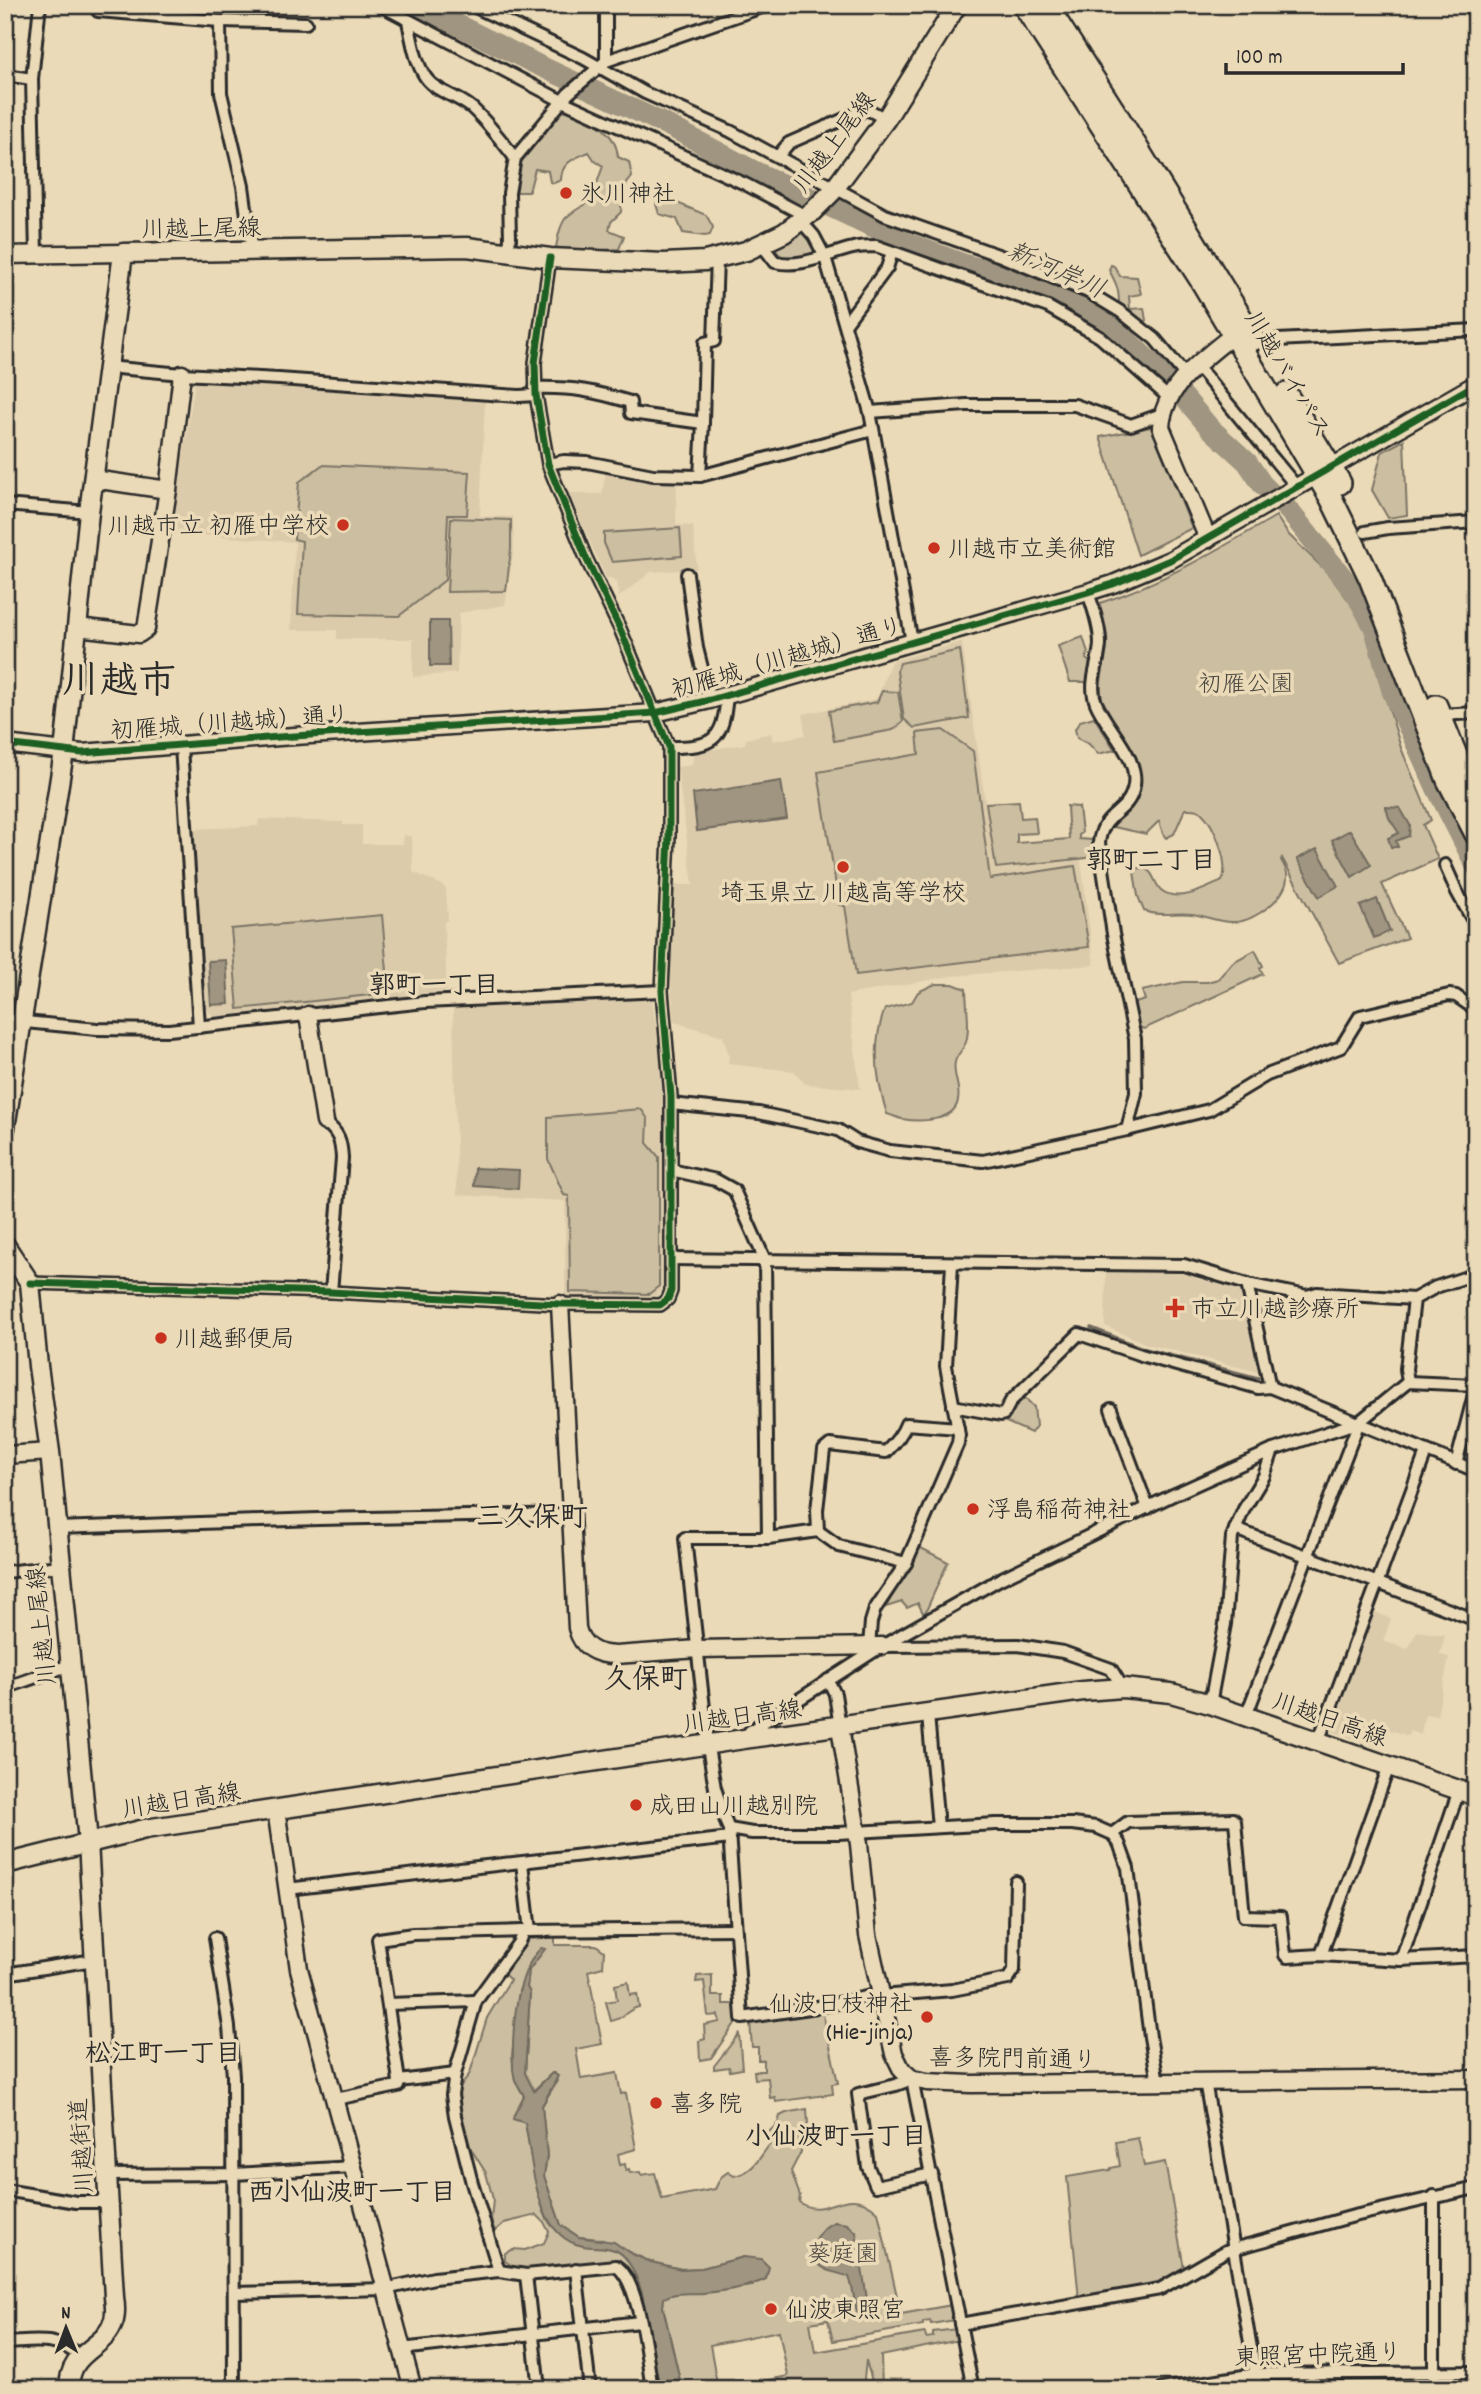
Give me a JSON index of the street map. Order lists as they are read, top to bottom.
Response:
{
  "streets": {
    "highway": ["川越バイパス"],
    "main road": ["川越上尾線", "川越日高線", "川越街道"],
    "street": ["初雁城（川越城）通り", "喜多院門前通り", "東照宮中院通り"]
  },
  "crossings": [
    ["川越上尾線", "初雁城（川越城）通り"],
    ["川越上尾線", "川越日高線"],
    ["川越上尾線", "川越街道"],
    ["川越バイパス", "初雁城（川越城）通り"],
    ["川越日高線", "喜多院門前通り"],
    ["川越日高線", "川越街道"]
  ],
  "districts": [
    "川越市",
    "郭町二丁目",
    "郭町一丁目",
    "三久保町",
    "久保町",
    "松江町一丁目",
    "小仙波町一丁目",
    "西小仙波町一丁目"
  ],
  "water": ["新河岸川"],
  "parks": ["初雁公園", "葵庭園"],
  "places": {
    "other": [
      "氷川神社",
      "川越市立 初雁中学校",
      "川越市立美術館",
      "埼玉県立 川越高等学校",
      "川越郵便局",
      "浮島稲荷神社",
      "成田山川越別院",
      "仙波日枝神社 (Hie-jinja)",
      "喜多院",
      "仙波東照宮"
    ],
    "health": ["市立川越診療所"]
  },
  "scale_bar": "100 m",
  "north": "top"
}
